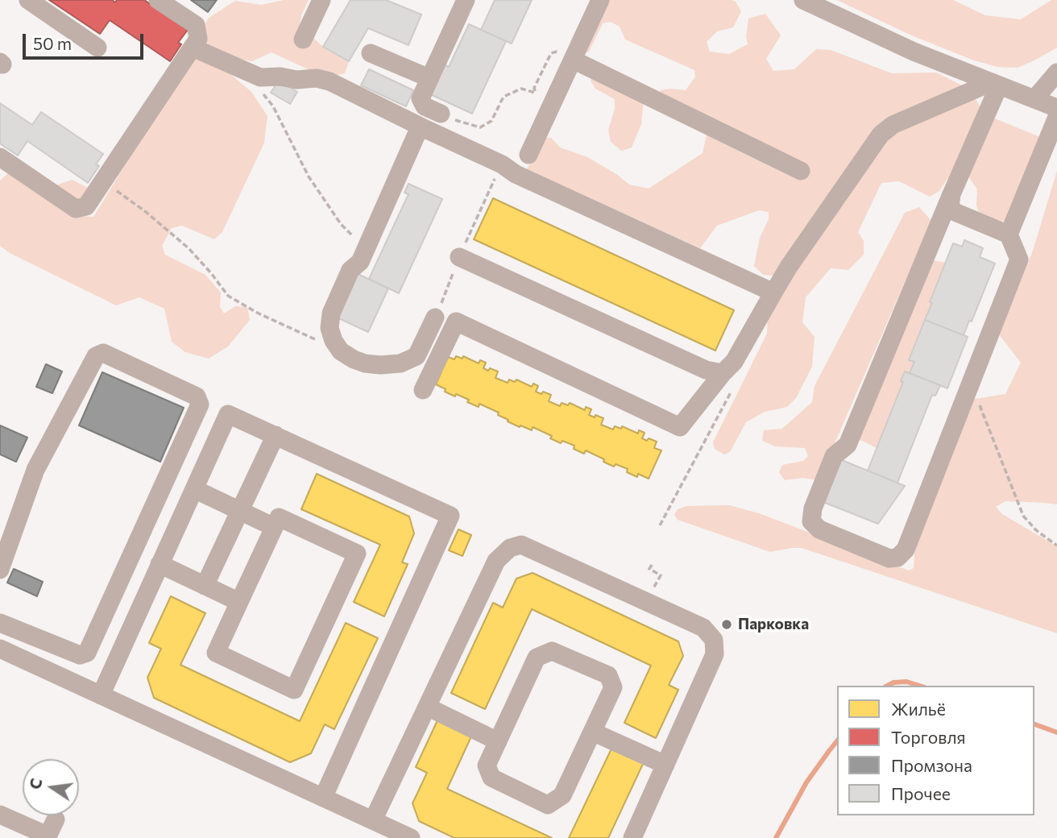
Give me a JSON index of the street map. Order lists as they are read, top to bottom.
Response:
{
  "places": ["Парковка"],
  "legend": [
    "Жильё",
    "Торговля",
    "Промзона",
    "Прочее"
  ],
  "scale_bar": "50 m",
  "north": "left"
}
